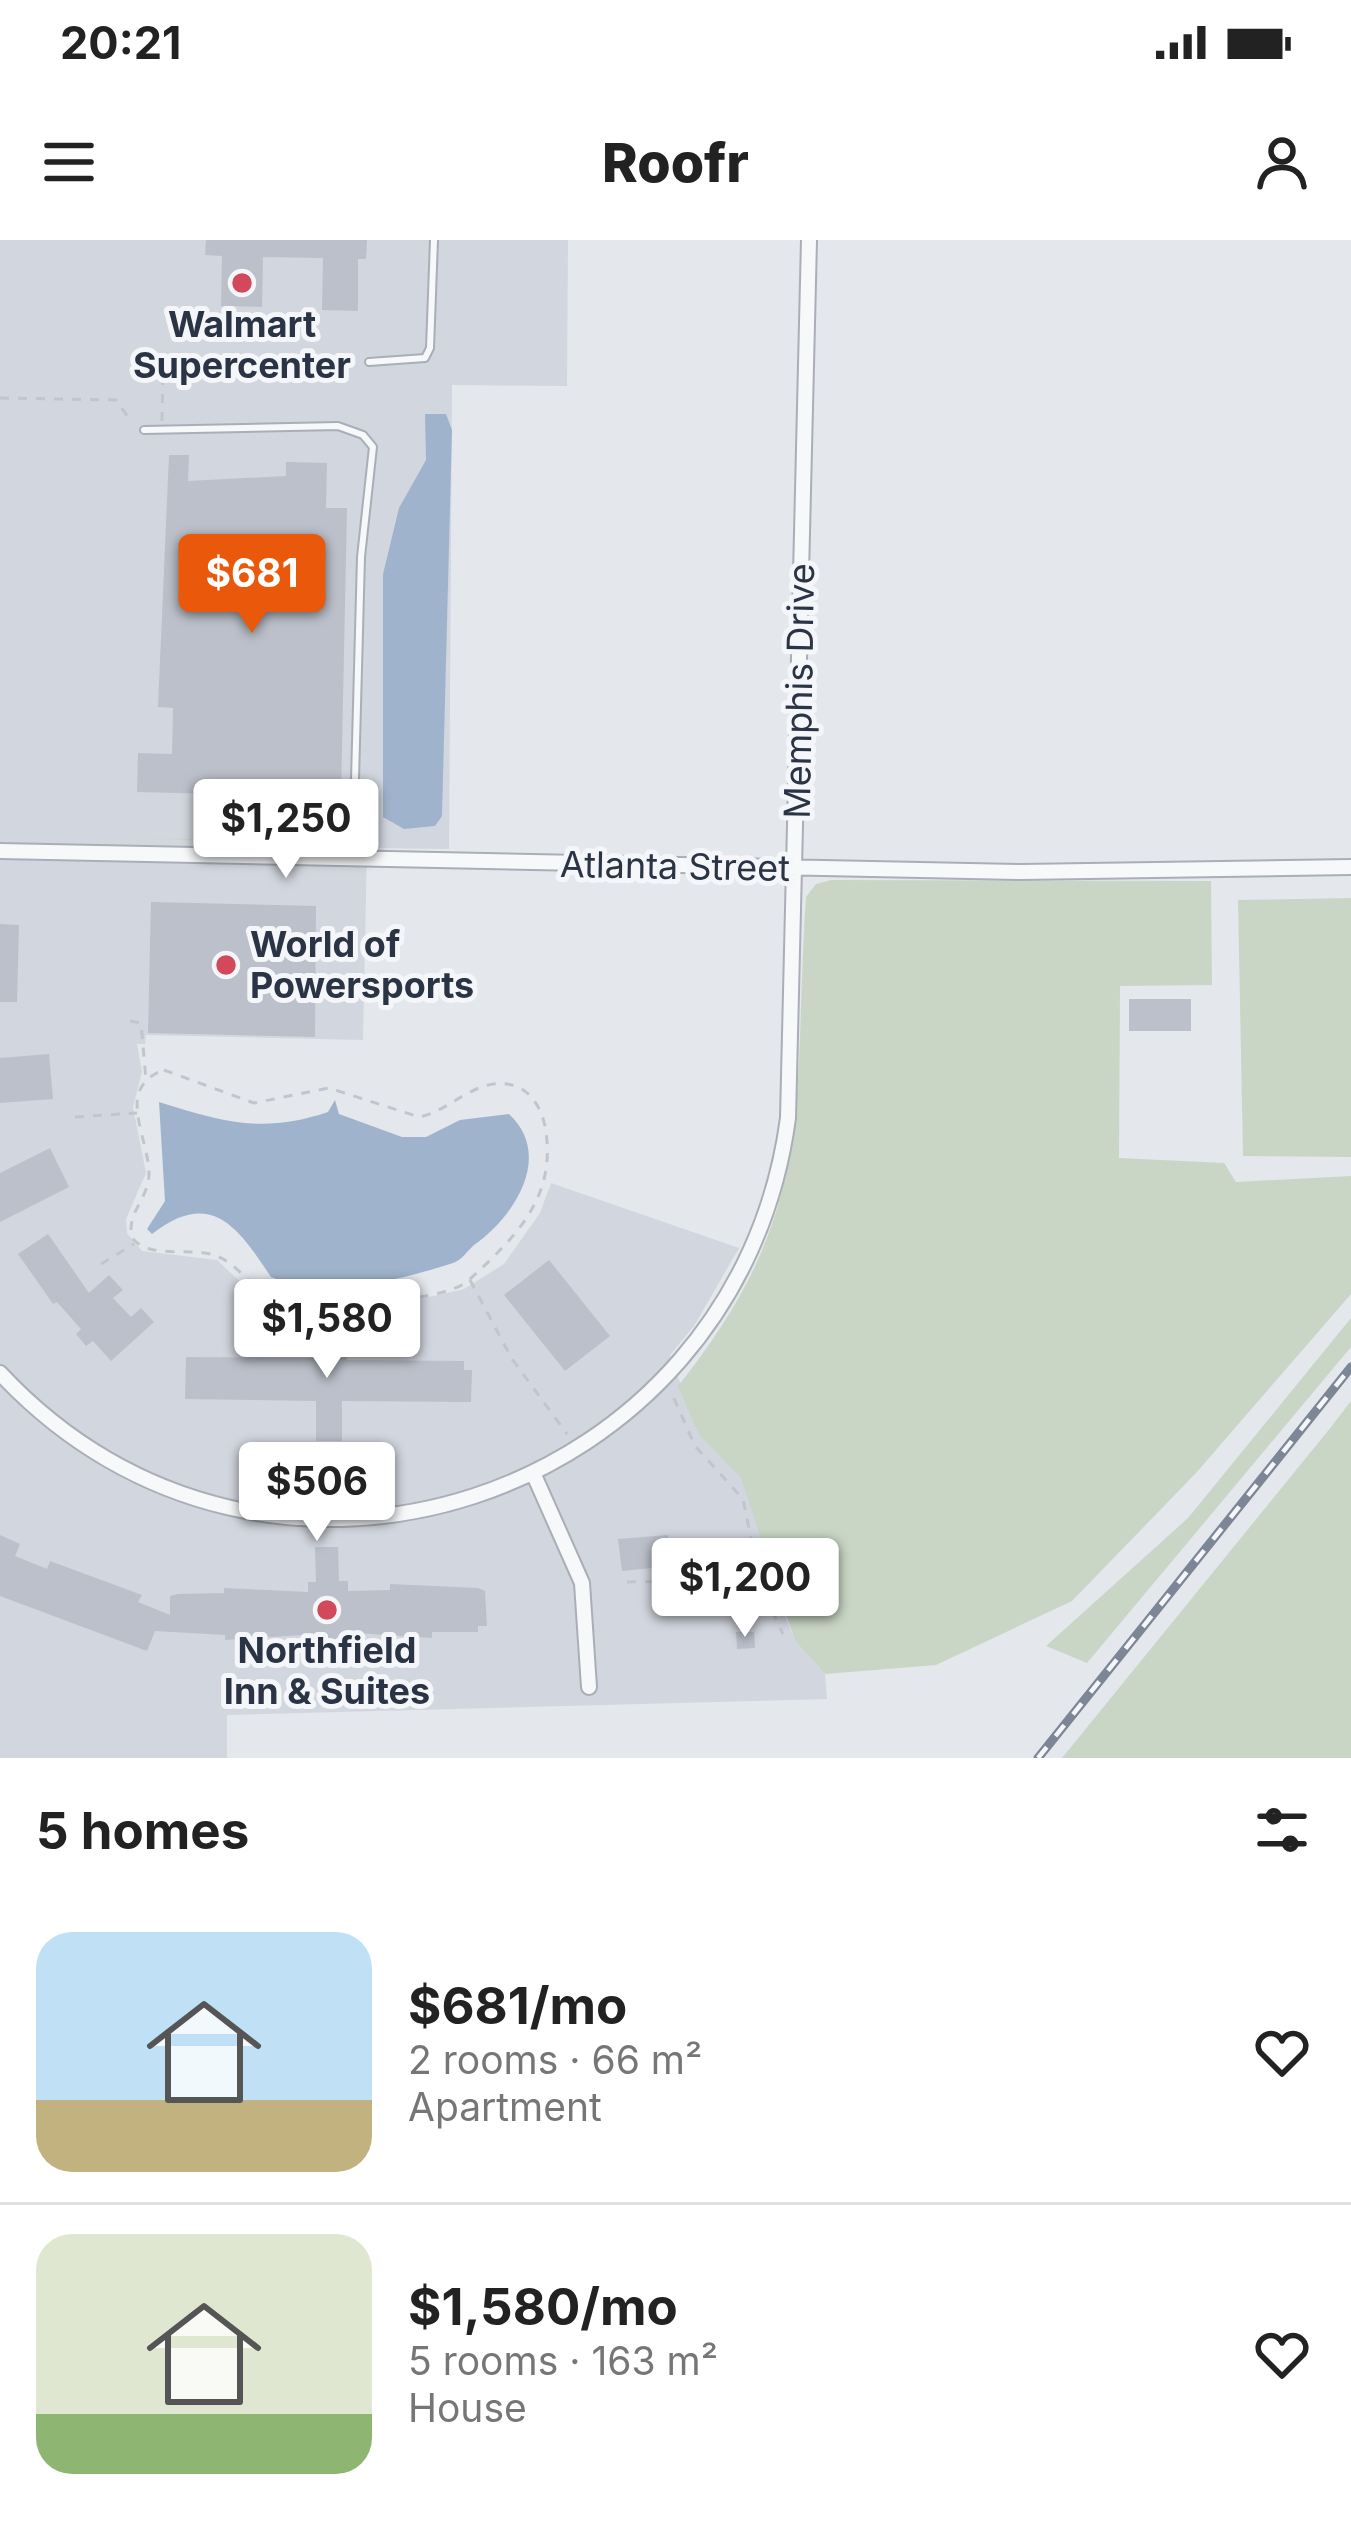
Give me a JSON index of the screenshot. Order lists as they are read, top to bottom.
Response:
{
  "streets": {
    "street": ["Memphis Drive", "Atlanta Street"]
  },
  "crossings": [
    ["Memphis Drive", "Atlanta Street"]
  ],
  "places": ["Walmart Supercenter", "World of Powersports", "Northfield Inn & Suites"],
  "page": {
    "status": "20:21",
    "header": "Roofr",
    "price": [
      "$681",
      "$1,250",
      "$1,580",
      "$506",
      "$1,200"
    ],
    "heading": "5 homes",
    "list": [
      {
        "name": "$681/mo",
        "note": "2 rooms · 66 m² · Apartment"
      },
      {
        "name": "$1,580/mo",
        "note": "5 rooms · 163 m² · House"
      }
    ]
  }
}
